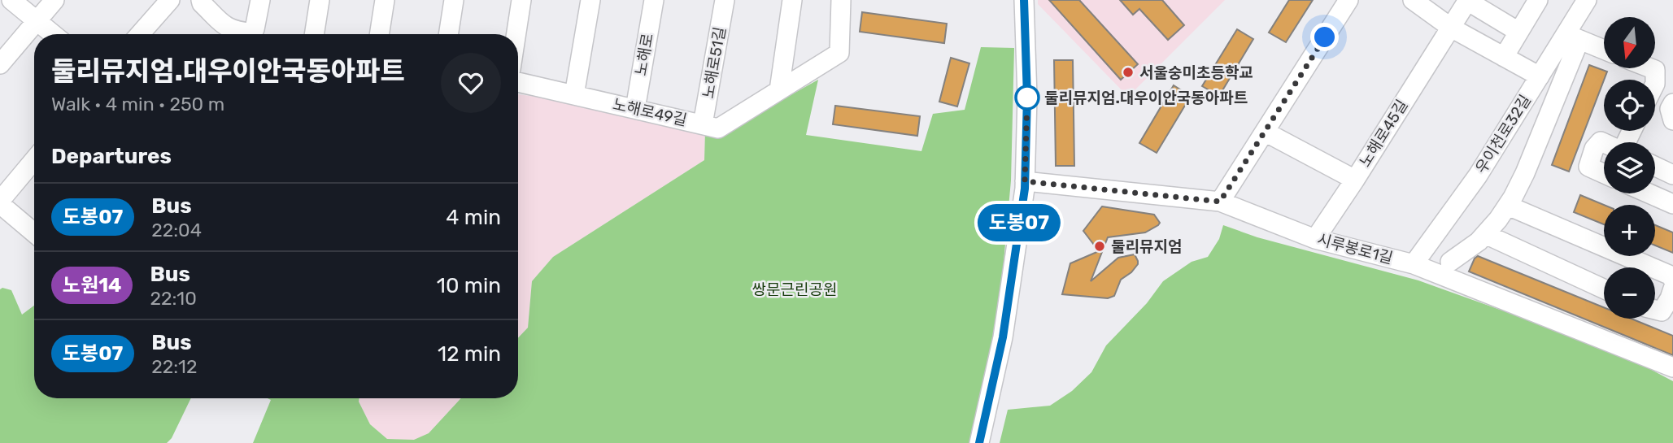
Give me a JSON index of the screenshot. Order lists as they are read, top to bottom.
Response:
{
  "streets": {
    "street": [
      "노해로",
      "노해로51길",
      "노해로49길",
      "노해로45길",
      "우이천로32길",
      "시루봉로1길"
    ]
  },
  "crossings": [
    ["노해로", "노해로49길"],
    ["노해로51길", "노해로49길"],
    ["노해로45길", "시루봉로1길"],
    ["우이천로32길", "시루봉로1길"]
  ],
  "parks": ["쌍문근린공원"],
  "places": ["서울숭미초등학교", "둘리뮤지엄.대우이안국동아파트", "둘리뮤지엄"],
  "lines": ["bus line 도봉07"],
  "north": "bottom",
  "page": {
    "on_map": "도봉07",
    "map_buttons": ["+", "−"],
    "heading": [
      ["둘리뮤지엄.대우이안국동아파트", "Walk · 4 min · 250 m"],
      "Departures"
    ],
    "list": [
      {
        "mark": "도봉07",
        "name": "Bus",
        "note": "22:04",
        "value": "4 min"
      },
      {
        "mark": "노원14",
        "name": "Bus",
        "note": "22:10",
        "value": "10 min"
      },
      {
        "mark": "도봉07",
        "name": "Bus",
        "note": "22:12",
        "value": "12 min"
      }
    ]
  }
}
